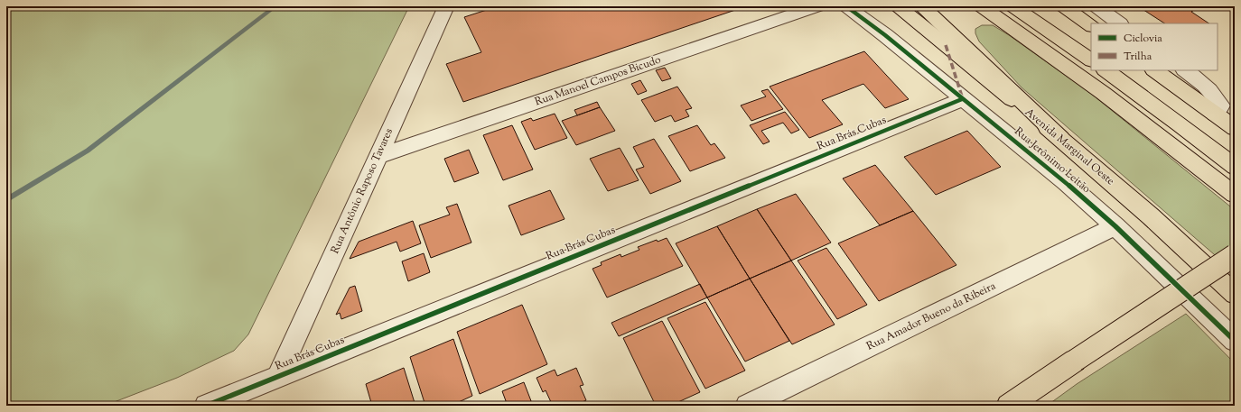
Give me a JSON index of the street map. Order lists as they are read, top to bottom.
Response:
{
  "streets": {
    "main road": ["Avenida Marginal Oeste"],
    "street": [
      "Rua Manoel Campos Bicudo",
      "Rua Brás Cubas",
      "Rua Jerônimo Leitão",
      "Rua Antônio Raposo Tavares",
      "Rua Amador Bueno da Ribeira"
    ]
  },
  "crossings": [
    ["Rua Manoel Campos Bicudo", "Rua Antônio Raposo Tavares"],
    ["Rua Brás Cubas", "Rua Jerônimo Leitão"],
    ["Rua Brás Cubas", "Rua Antônio Raposo Tavares"],
    ["Rua Jerônimo Leitão", "Rua Amador Bueno da Ribeira"]
  ],
  "legend": ["Ciclovia", "Trilha"]
}
